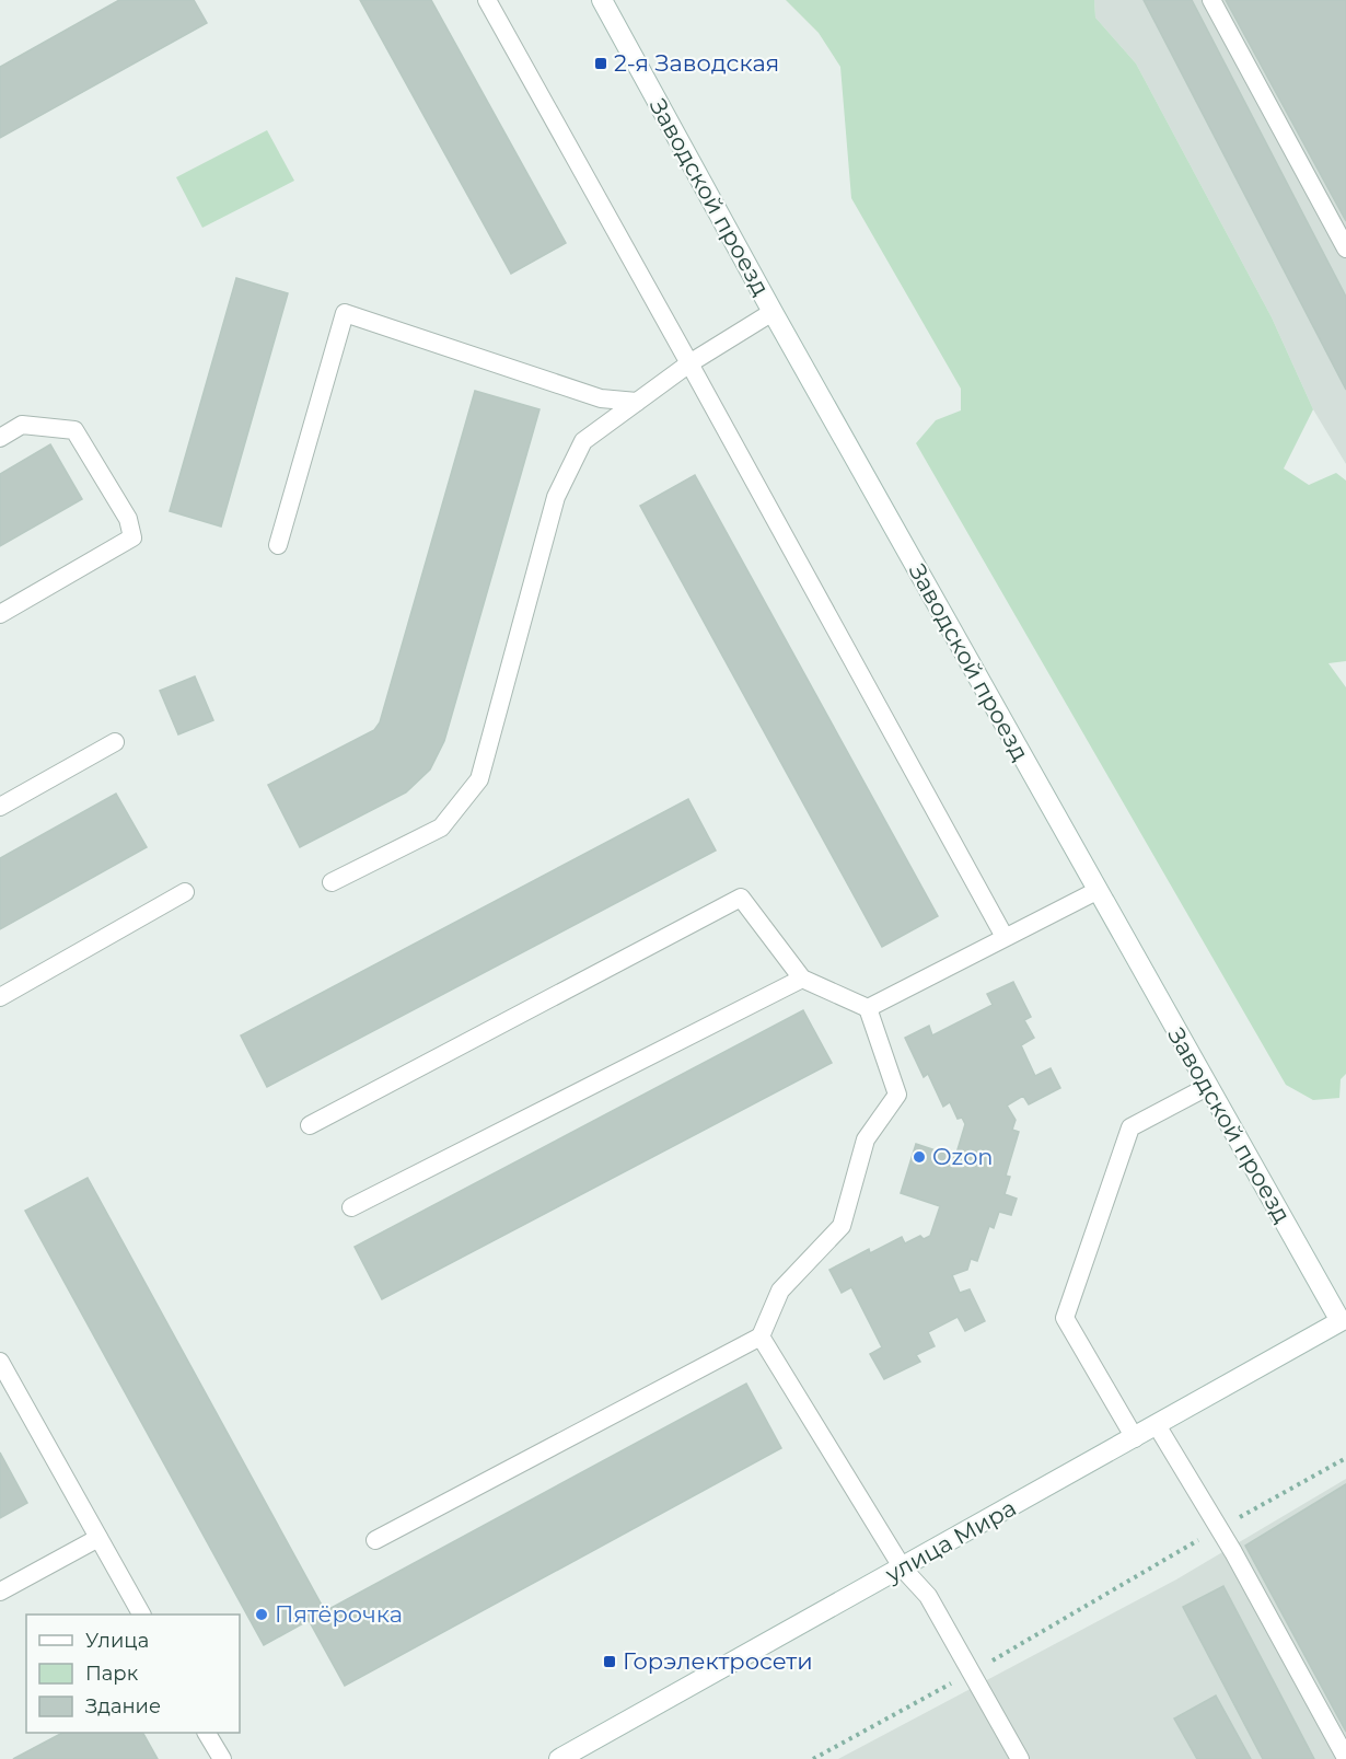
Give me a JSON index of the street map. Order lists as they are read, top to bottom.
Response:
{
  "streets": {
    "main road": ["Заводской проезд", "улица Мира"]
  },
  "crossings": [
    ["Заводской проезд", "улица Мира"]
  ],
  "places": {
    "transit": ["2-я Заводская", "Горэлектросети"],
    "other": ["Ozon", "Пятёрочка"]
  },
  "legend": ["Улица", "Парк", "Здание"]
}
